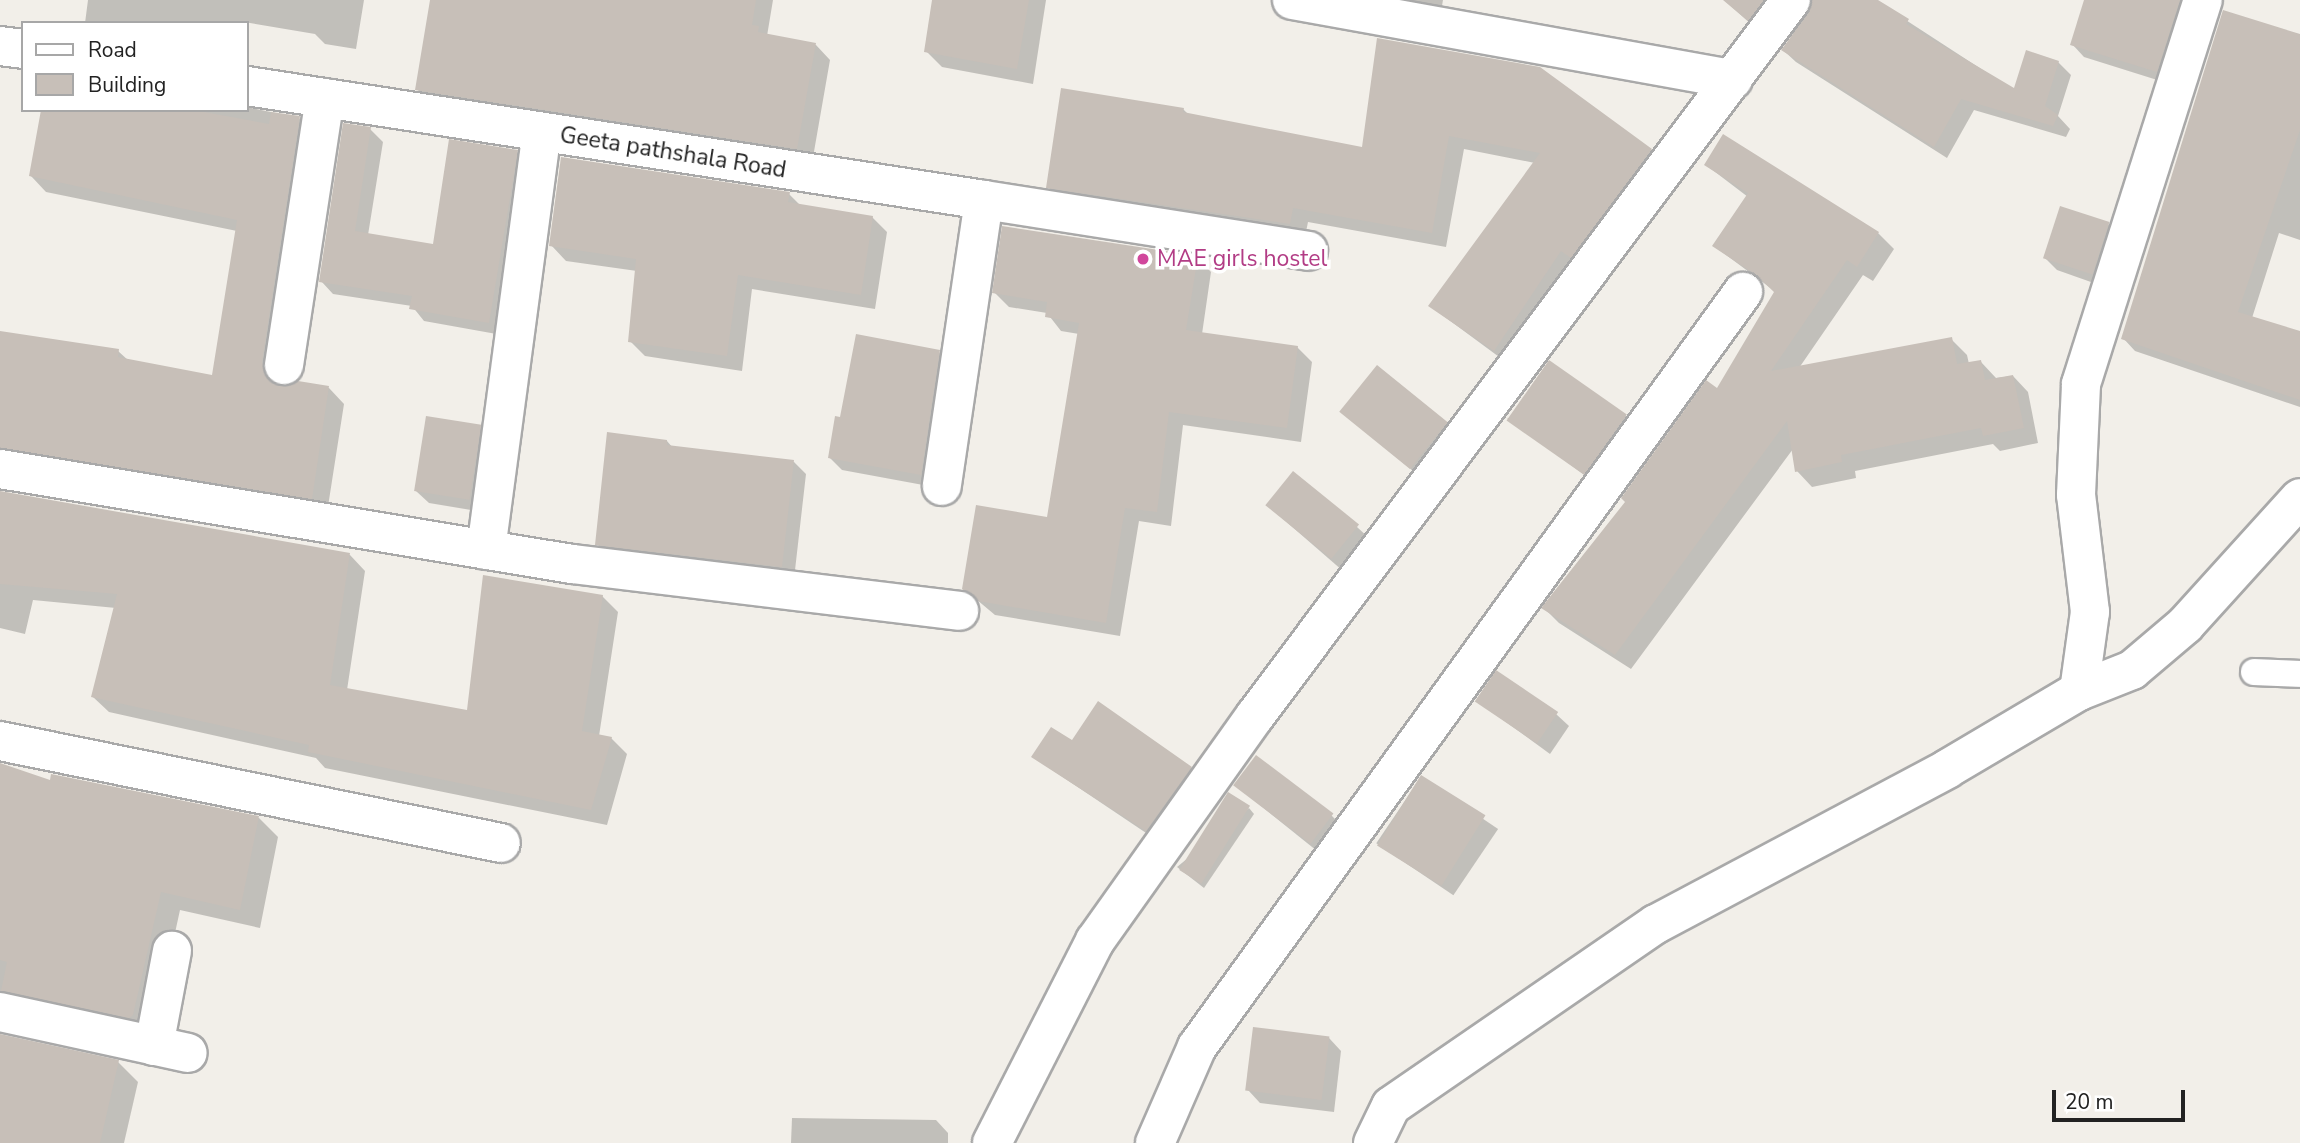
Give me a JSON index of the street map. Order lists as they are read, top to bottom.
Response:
{
  "streets": {
    "street": ["Geeta pathshala Road"]
  },
  "places": ["MAE girls hostel"],
  "legend": ["Road", "Building"],
  "scale_bar": "20 m"
}
